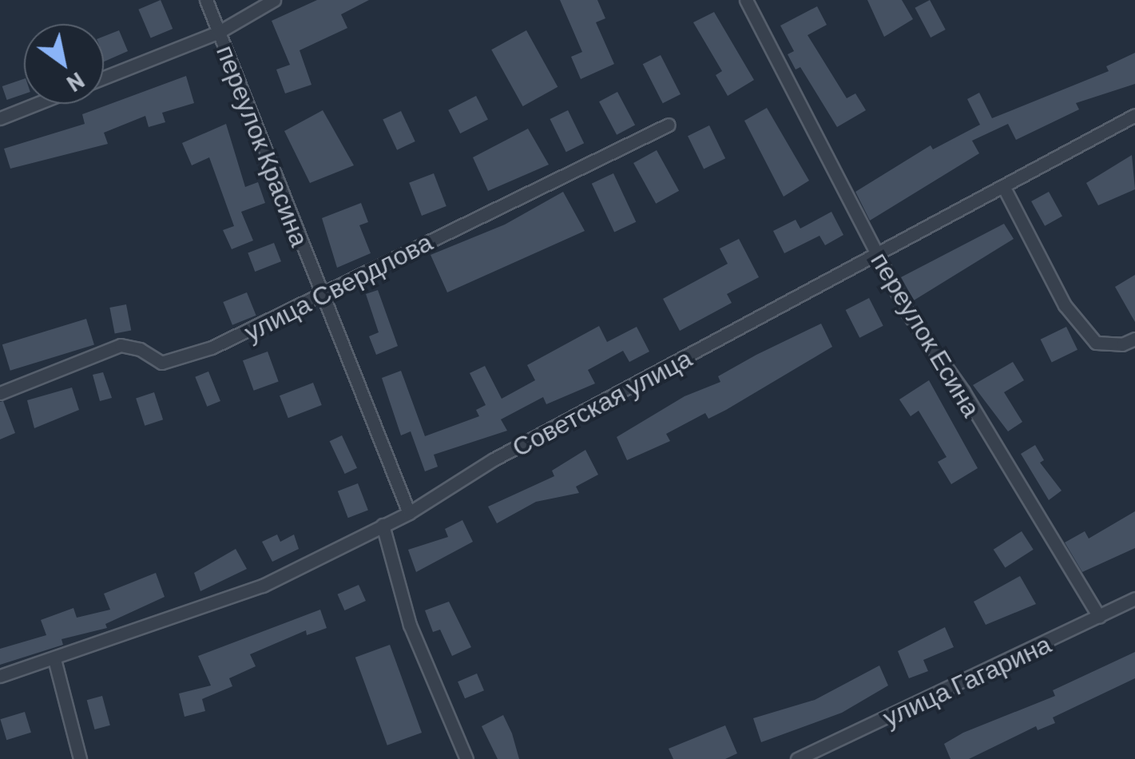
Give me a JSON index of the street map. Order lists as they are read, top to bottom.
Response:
{
  "streets": {
    "street": [
      "переулок Красина",
      "улица Свердлова",
      "переулок Есина",
      "Советская улица",
      "улица Гагарина"
    ]
  },
  "crossings": [
    ["переулок Красина", "улица Свердлова"],
    ["переулок Красина", "Советская улица"],
    ["переулок Есина", "Советская улица"],
    ["переулок Есина", "улица Гагарина"]
  ],
  "north": "bottom right"
}
